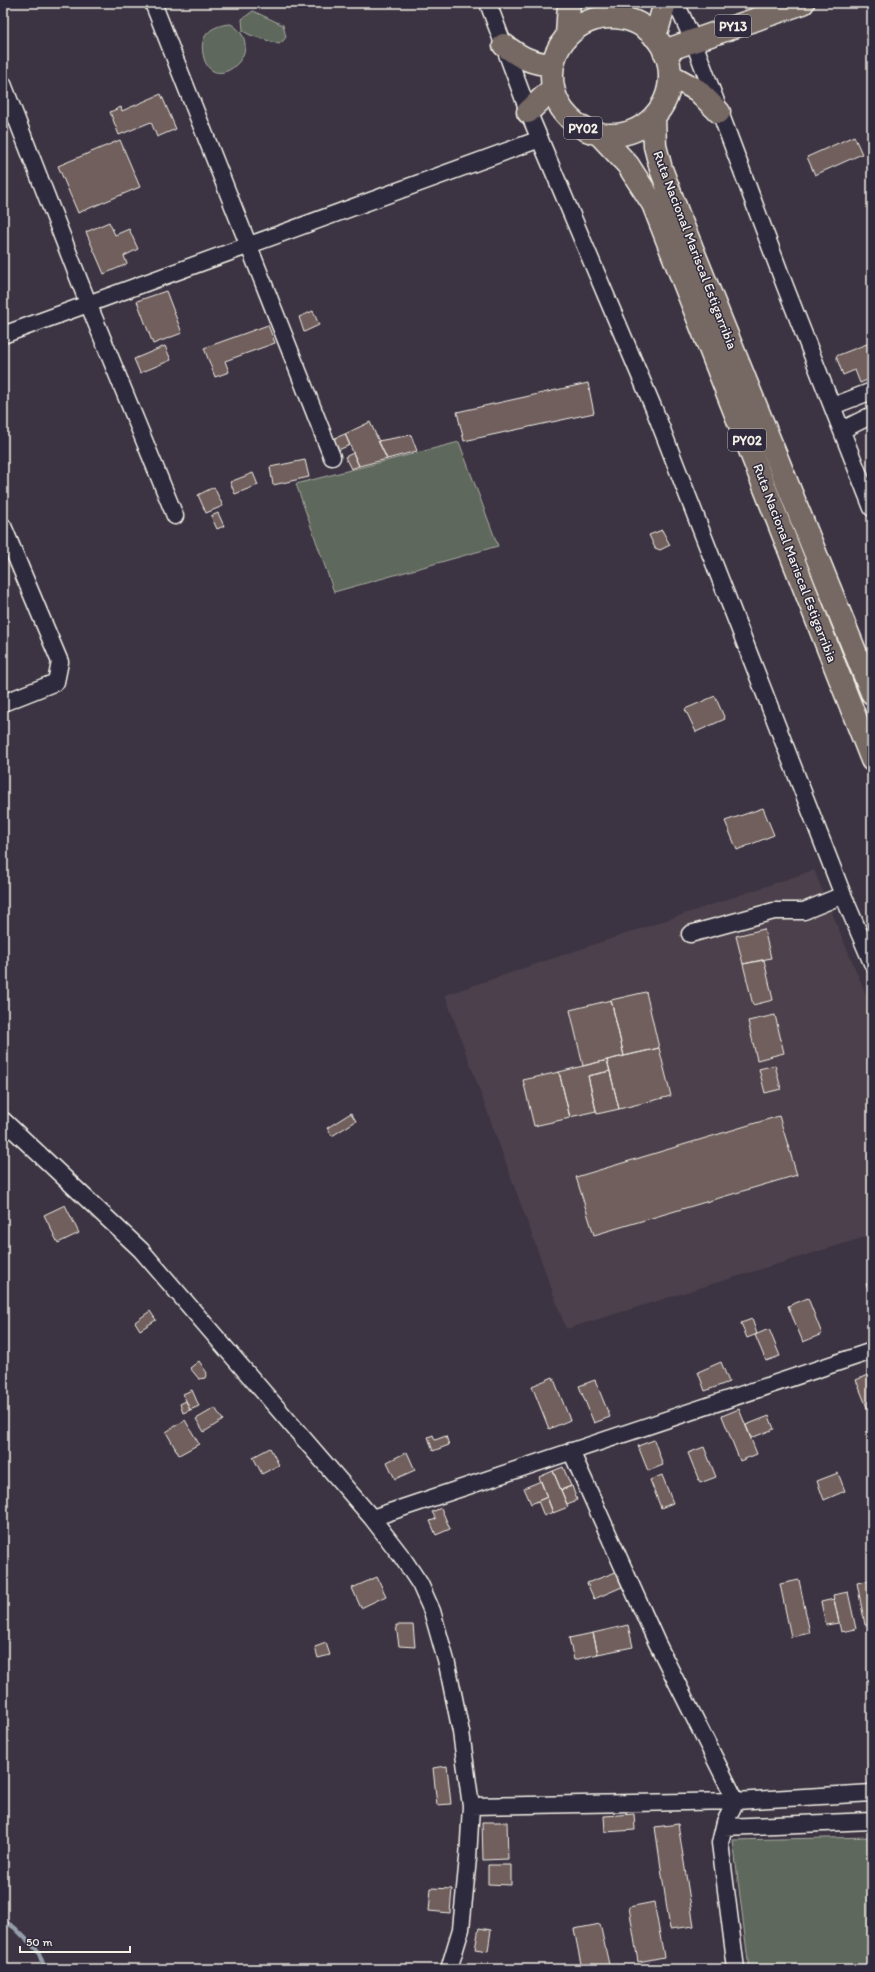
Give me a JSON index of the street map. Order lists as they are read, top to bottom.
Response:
{
  "streets": {
    "highway": ["PY13", "PY02", "Ruta Nacional Mariscal Estigarribia"]
  },
  "crossings": [
    ["PY13", "PY02"],
    ["PY13", "Ruta Nacional Mariscal Estigarribia"],
    ["PY02", "Ruta Nacional Mariscal Estigarribia"]
  ],
  "scale_bar": "50 m"
}
